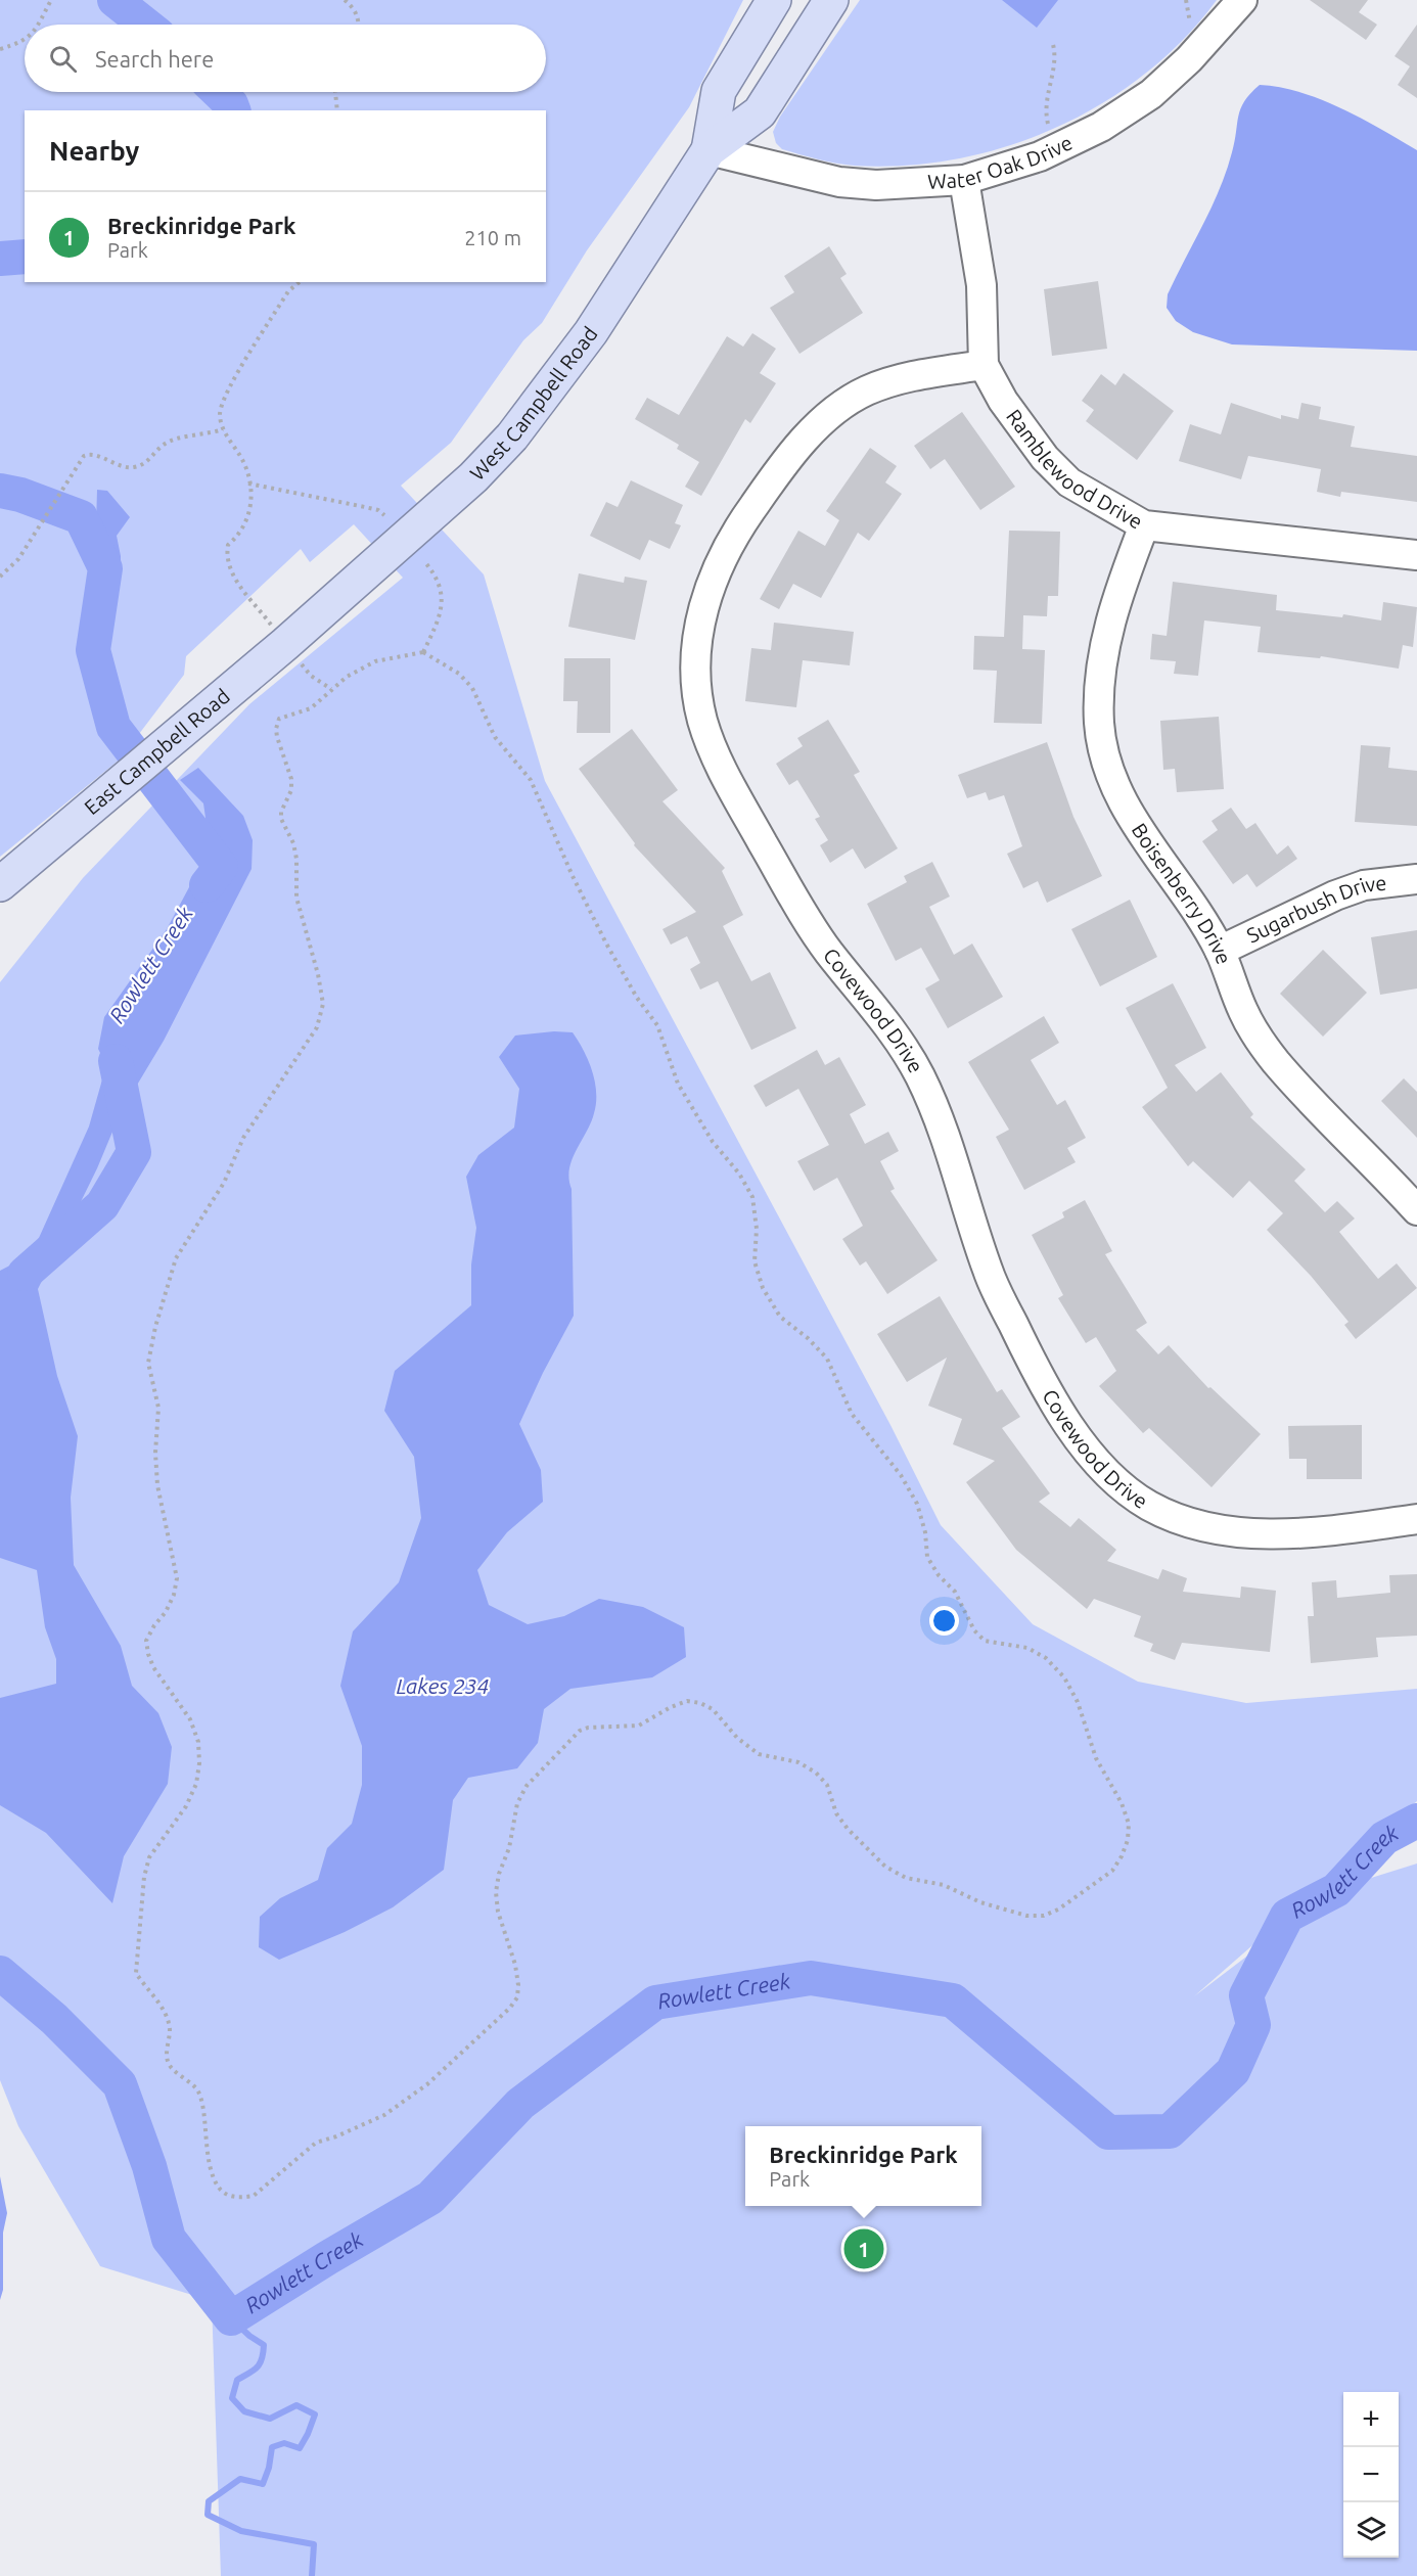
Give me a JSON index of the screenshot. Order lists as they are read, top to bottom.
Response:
{
  "streets": {
    "main road": ["West Campbell Road", "East Campbell Road"],
    "street": [
      "Water Oak Drive",
      "Ramblewood Drive",
      "Boisenberry Drive",
      "Sugarbush Drive",
      "Covewood Drive"
    ]
  },
  "crossings": [
    ["Water Oak Drive", "West Campbell Road"],
    ["Water Oak Drive", "Ramblewood Drive"],
    ["West Campbell Road", "East Campbell Road"],
    ["Ramblewood Drive", "Boisenberry Drive"],
    ["Ramblewood Drive", "Covewood Drive"],
    ["Boisenberry Drive", "Sugarbush Drive"]
  ],
  "water": ["Rowlett Creek", "Lakes 234"],
  "page": {
    "search": "Search here",
    "heading": "Nearby",
    "list": [
      {
        "mark": "1",
        "name": "Breckinridge Park",
        "note": "Park",
        "value": "210 m"
      }
    ],
    "popup": ["Breckinridge Park", "Park"],
    "pins": "1",
    "map_buttons": ["+", "−"]
  }
}
